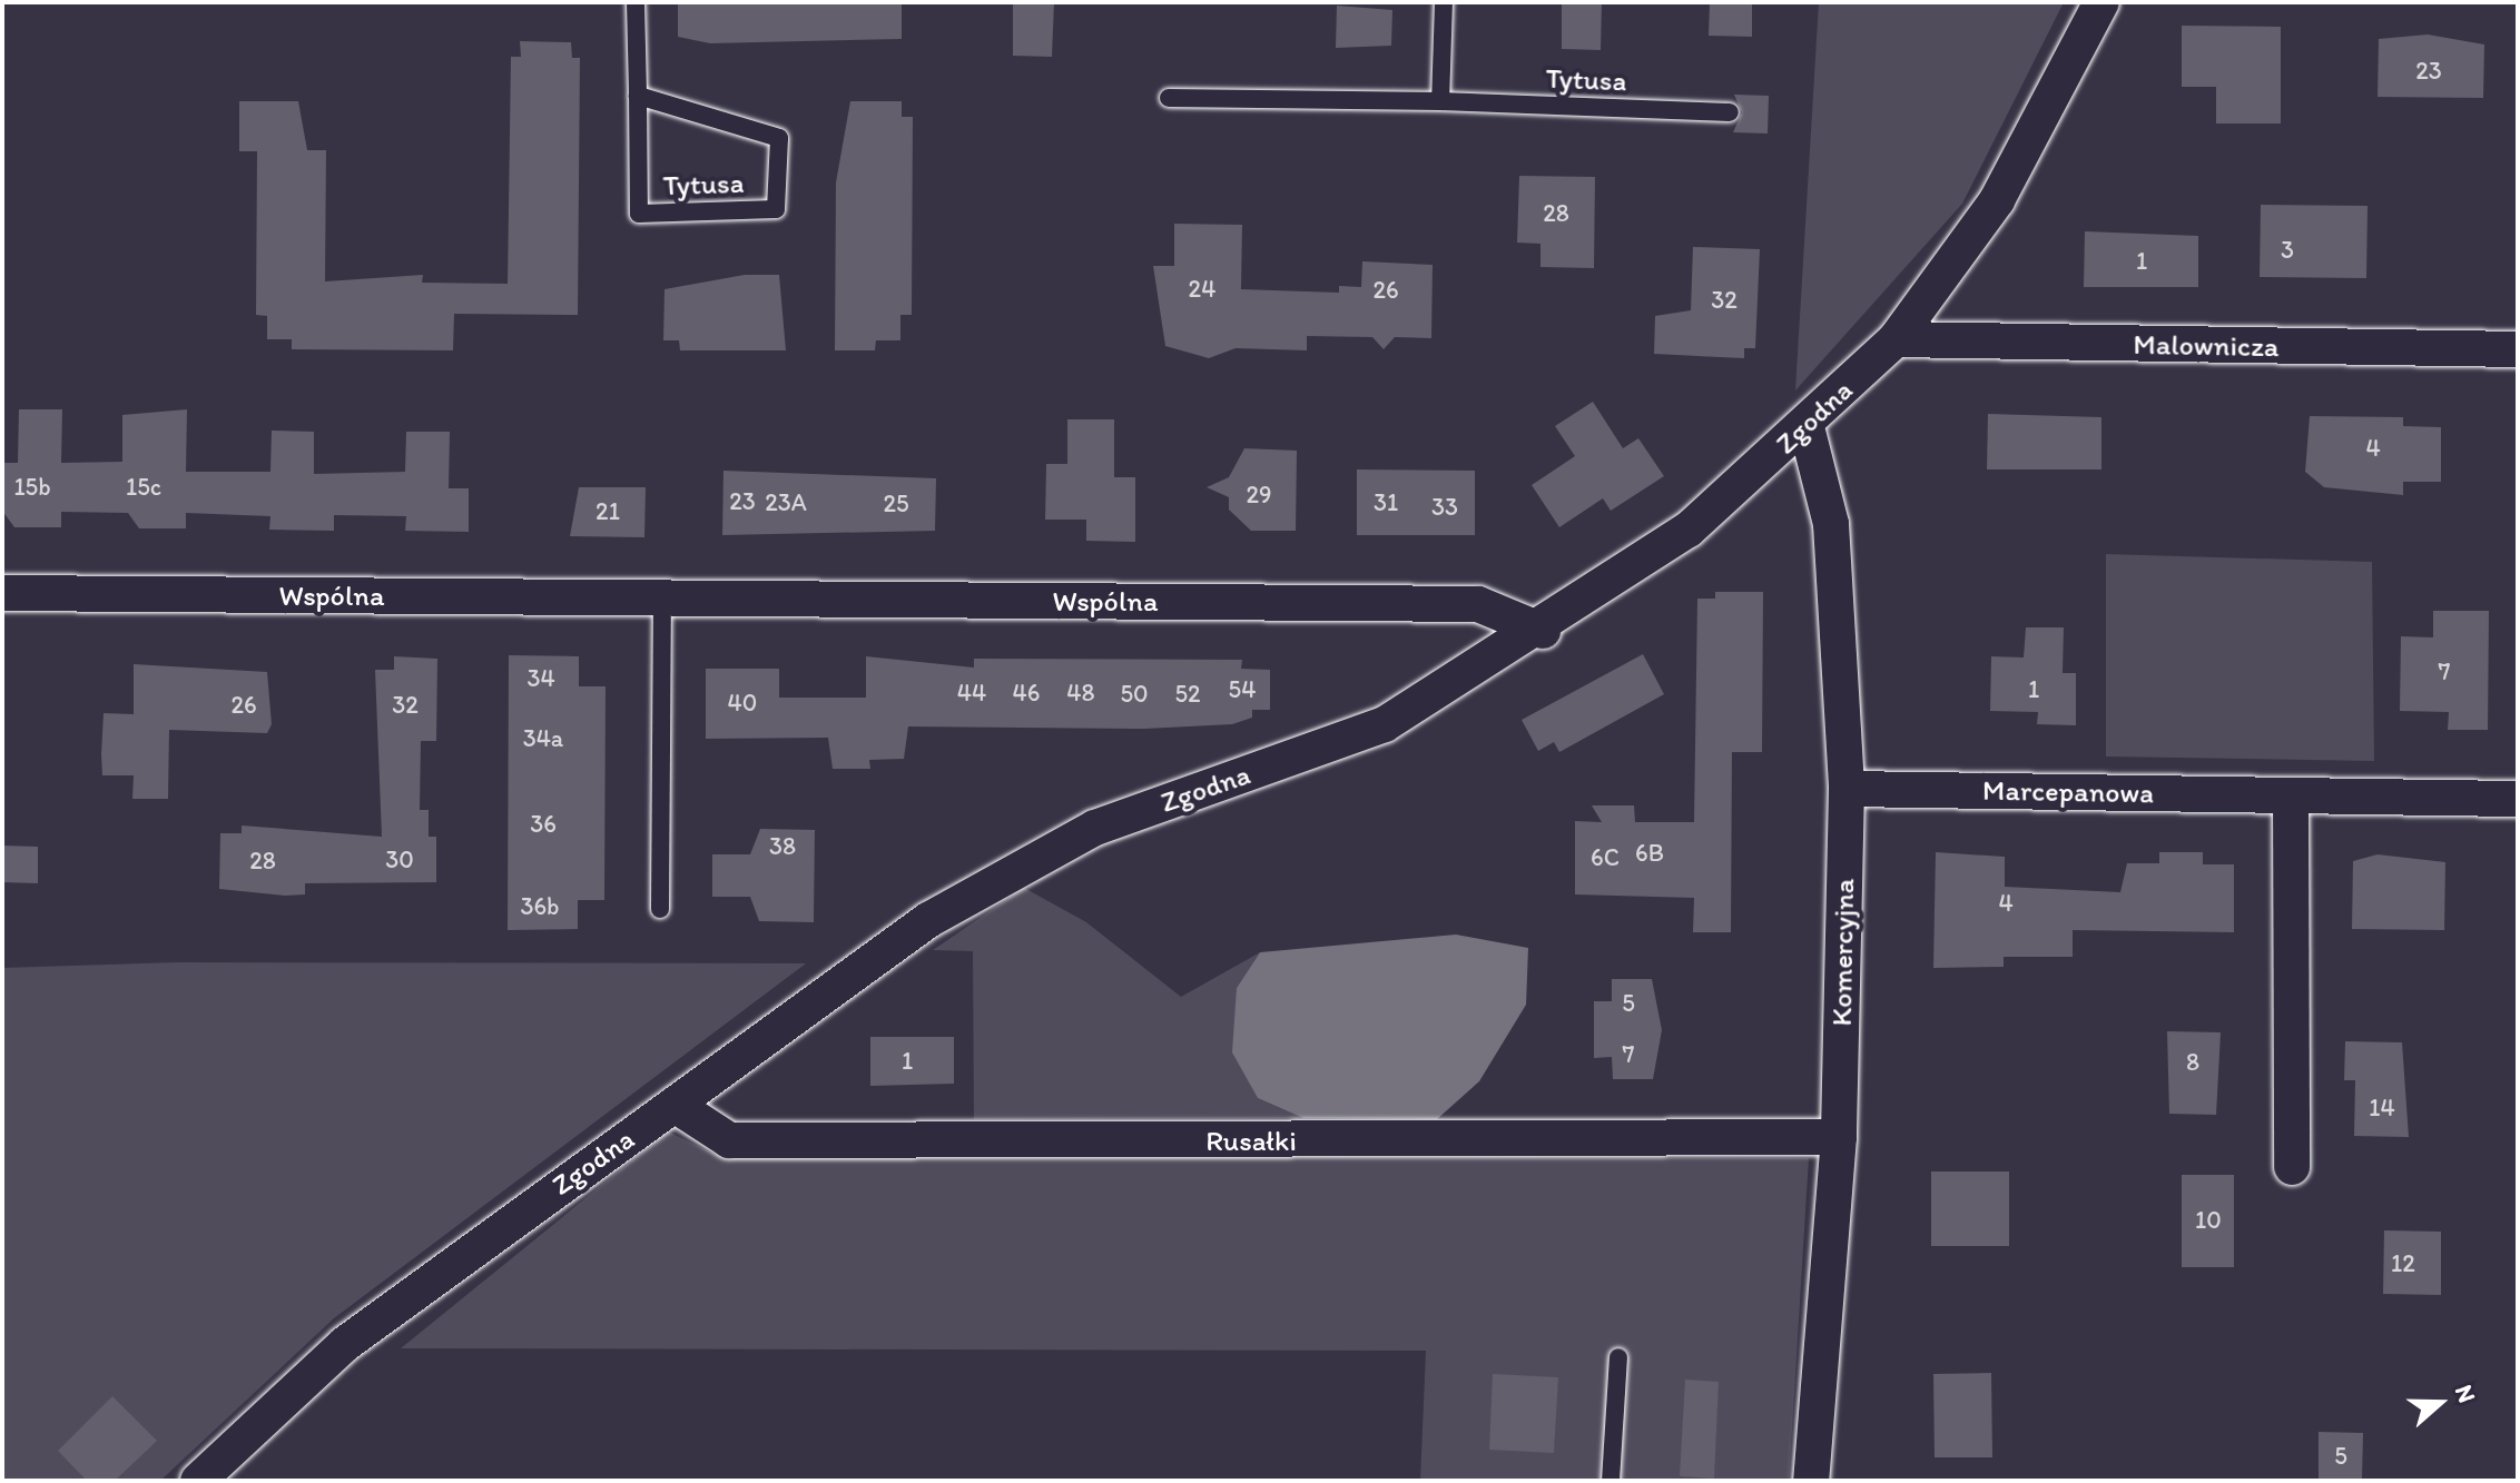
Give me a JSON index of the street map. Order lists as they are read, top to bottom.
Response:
{
  "streets": {
    "street": [
      "Malownicza",
      "Zgodna",
      "Wspólna",
      "Marcepanowa",
      "Komercyjna",
      "Rusałki"
    ],
    "lane": ["Tytusa"]
  },
  "crossings": [
    ["Malownicza", "Zgodna"],
    ["Zgodna", "Wspólna"],
    ["Zgodna", "Komercyjna"],
    ["Zgodna", "Rusałki"],
    ["Marcepanowa", "Komercyjna"],
    ["Komercyjna", "Rusałki"]
  ],
  "house_numbers": [
    "23",
    "28",
    "3",
    "1",
    "24",
    "26",
    "32",
    "4",
    "15b",
    "15c",
    "29",
    "23",
    "23A",
    "31",
    "25",
    "33",
    "21",
    "7",
    "34",
    "54",
    "1",
    "44",
    "46",
    "48",
    "50",
    "52",
    "40",
    "26",
    "32",
    "34a",
    "36",
    "38",
    "6B",
    "6C",
    "30",
    "28",
    "4",
    "36b",
    "5",
    "7",
    "1",
    "8",
    "14",
    "10",
    "12",
    "5"
  ],
  "north": "right"
}
